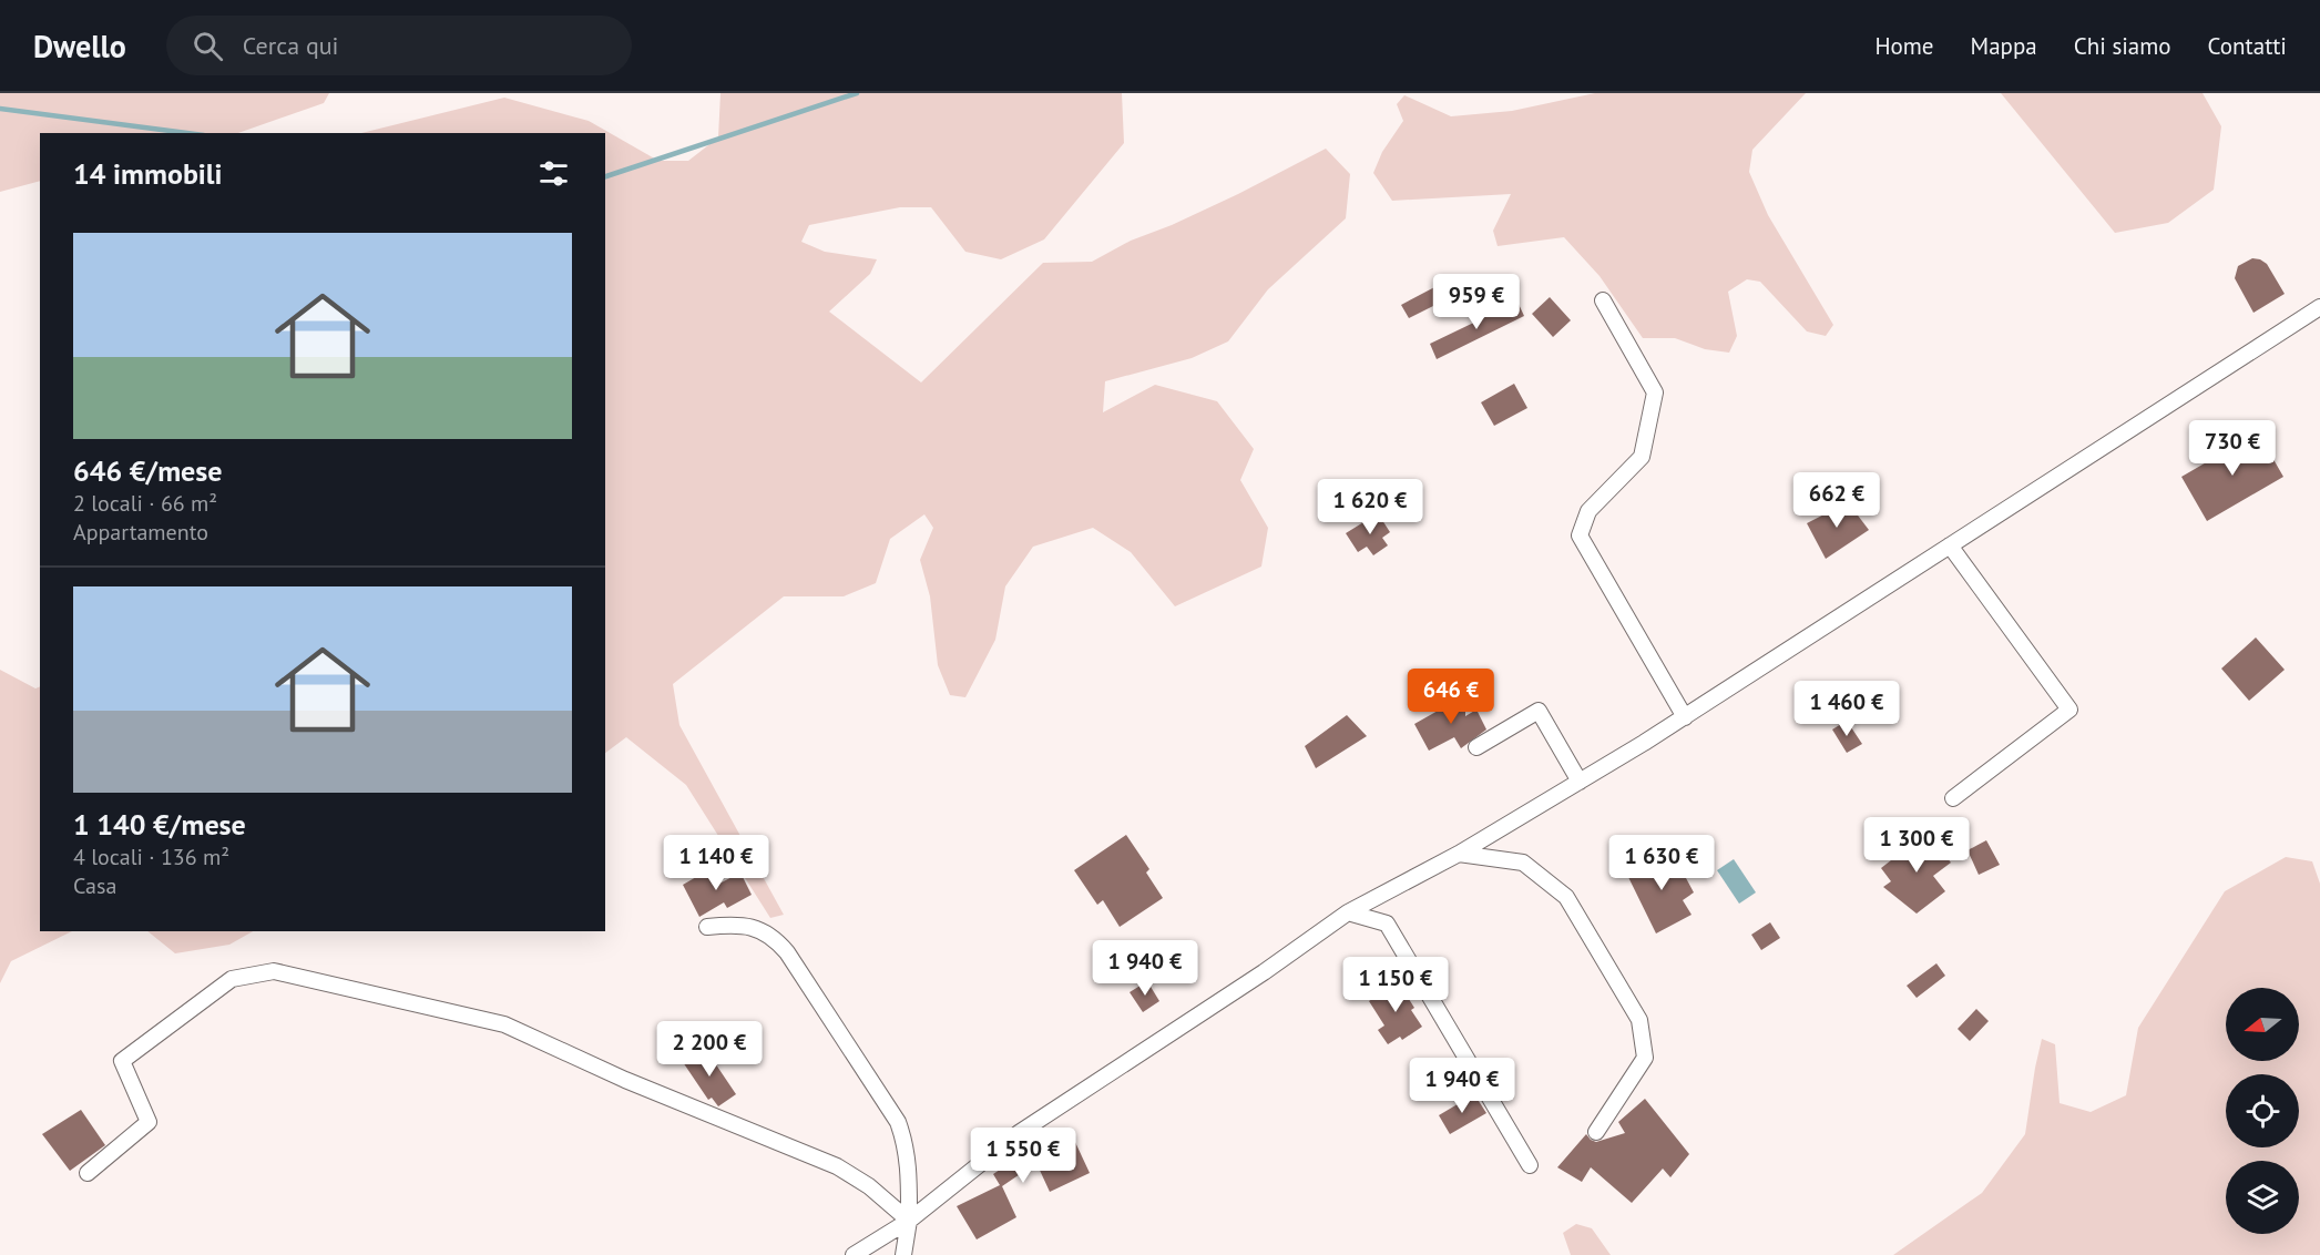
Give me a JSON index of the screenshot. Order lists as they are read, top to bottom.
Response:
{
  "north": "left",
  "page": {
    "header": "Dwello",
    "search": "Cerca qui",
    "nav": [
      "Home",
      "Mappa",
      "Chi siamo",
      "Contatti"
    ],
    "heading": "14 immobili",
    "list": [
      {
        "name": "646 €/mese",
        "note": "2 locali · 66 m² · Appartamento"
      },
      {
        "name": "1 140 €/mese",
        "note": "4 locali · 136 m² · Casa"
      }
    ],
    "price": [
      "959 €",
      "730 €",
      "662 €",
      "1 620 €",
      "646 €",
      "1 460 €",
      "1 300 €",
      "1 140 €",
      "1 630 €",
      "1 940 €",
      "1 150 €",
      "2 200 €",
      "1 940 €",
      "1 550 €"
    ]
  }
}
